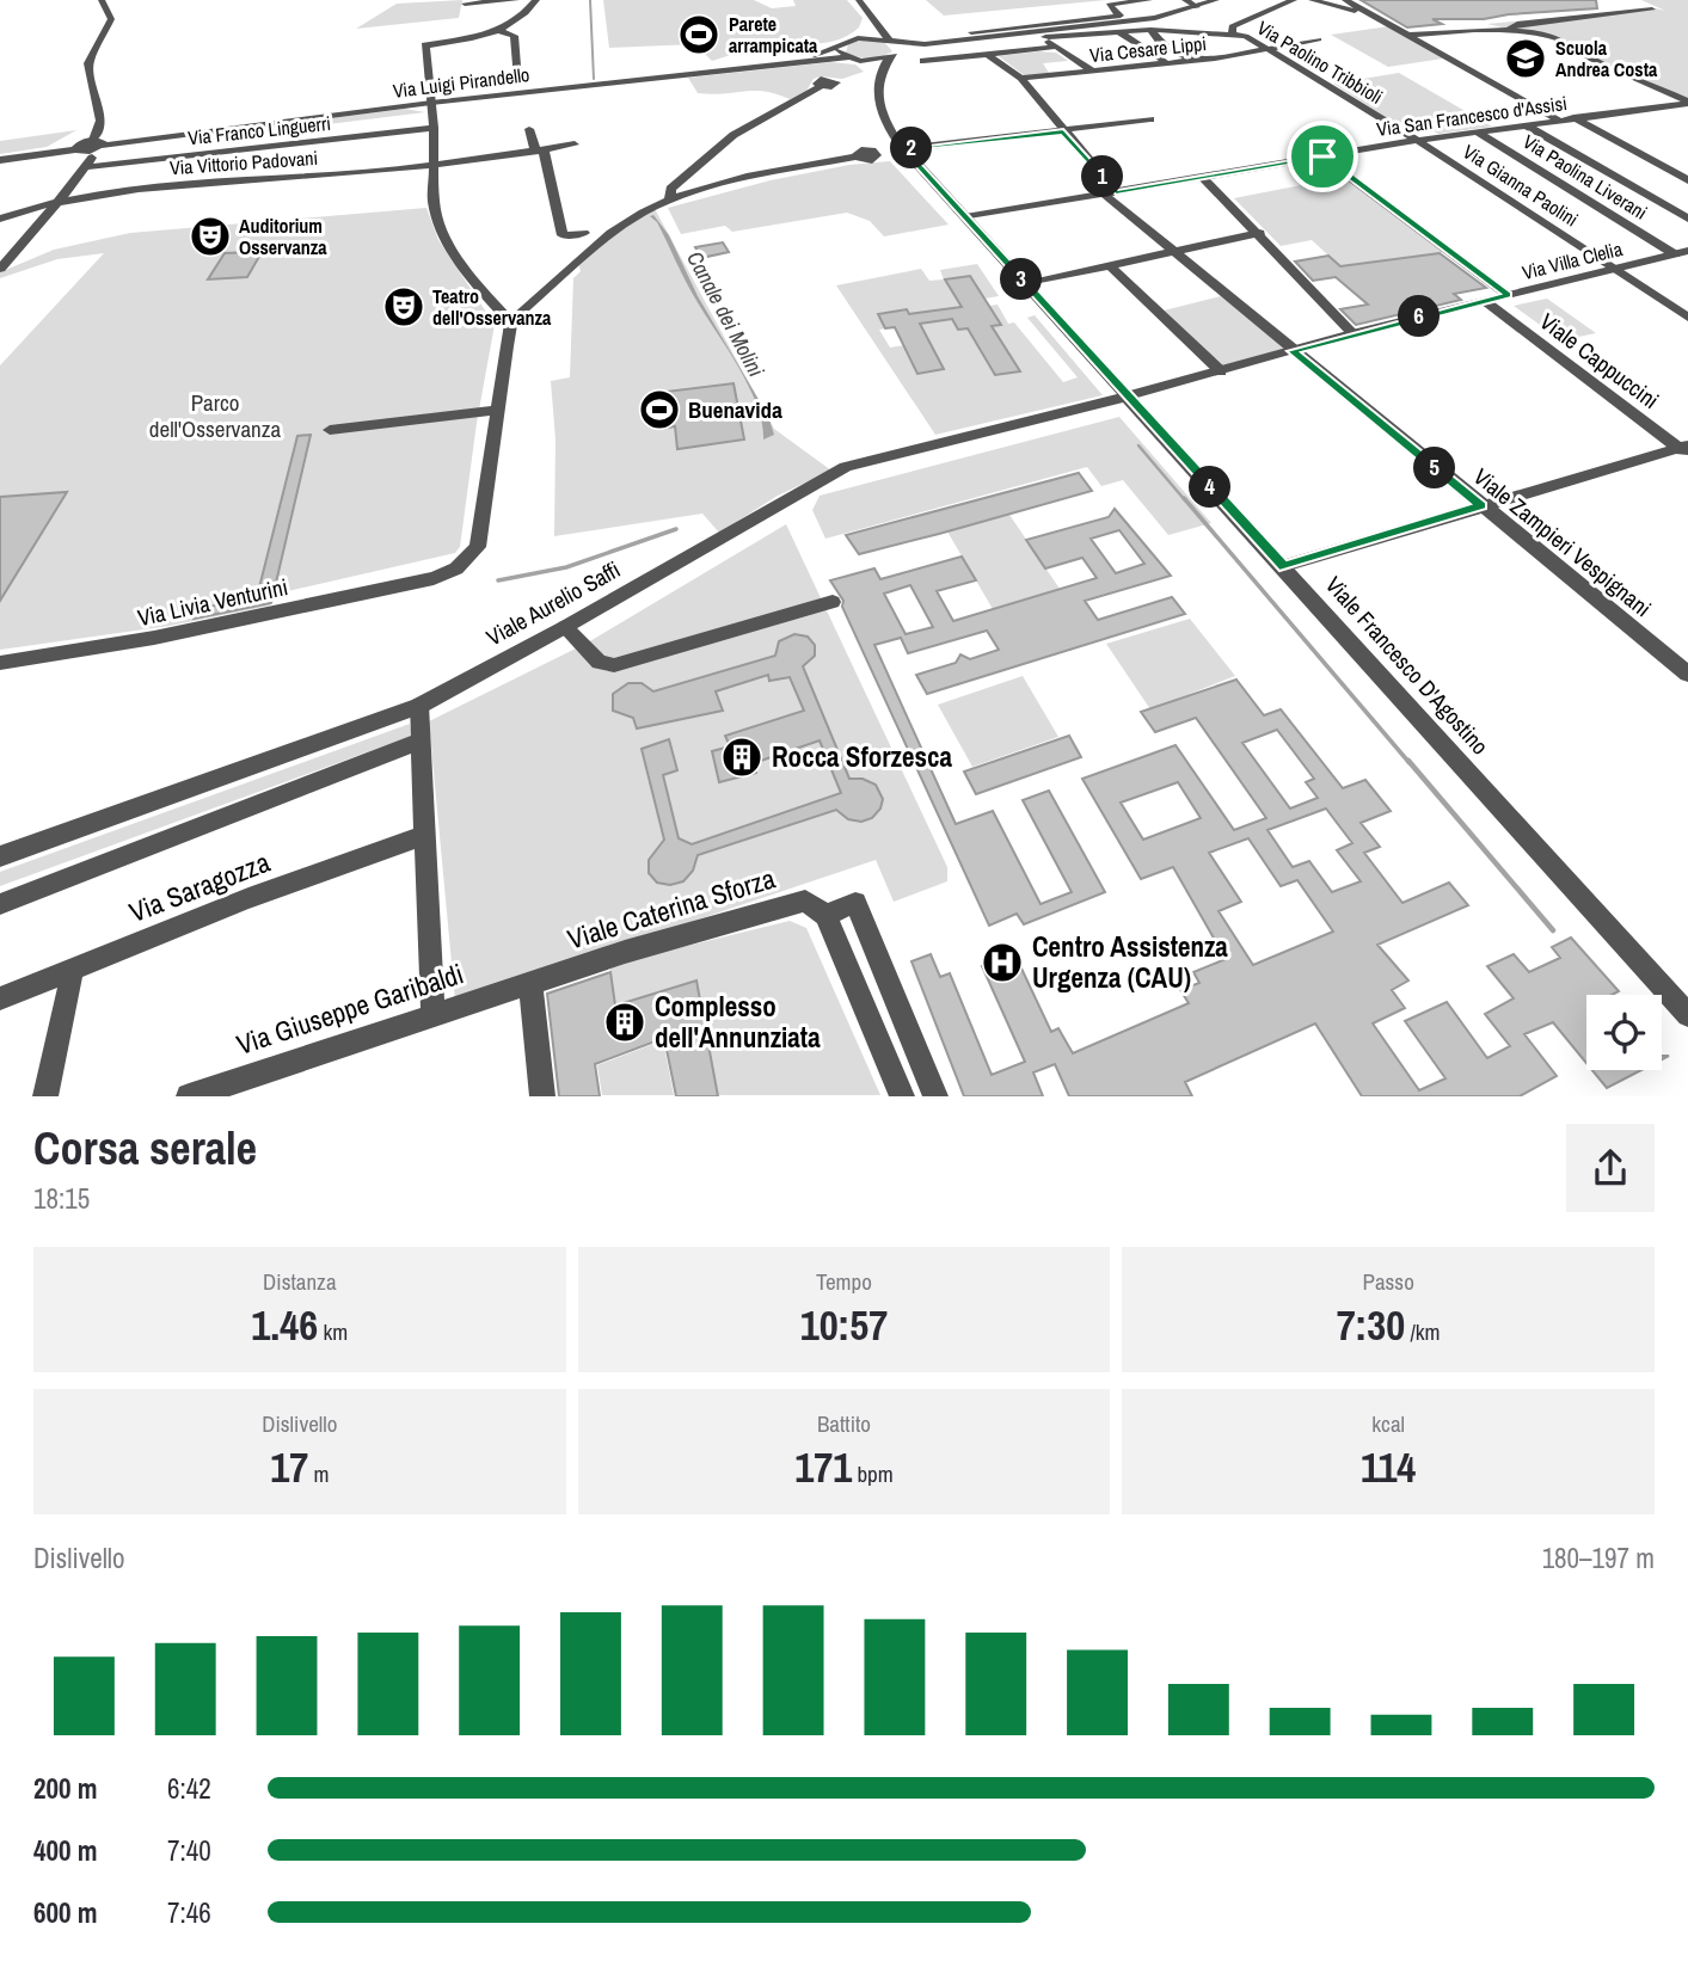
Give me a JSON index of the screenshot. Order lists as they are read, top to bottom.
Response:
{
  "streets": {
    "street": [
      "Via Cesare Lippi",
      "Via Paolino Tribbioli",
      "Via Luigi Pirandello",
      "Via San Francesco d'Assisi",
      "Via Franco Linguerri",
      "Via Vittorio Padovani",
      "Via Paolina Liverani",
      "Via Gianna Paolini",
      "Via Villa Clelia",
      "Viale Cappuccini",
      "Viale Zampieri Vespignani",
      "Via Livia Venturini",
      "Viale Aurelio Saffi",
      "Viale Francesco D'Agostino",
      "Via Saragozza",
      "Viale Caterina Sforza",
      "Via Giuseppe Garibaldi"
    ]
  },
  "crossings": [
    ["Via Cesare Lippi", "Via Paolino Tribbioli"],
    ["Via Cesare Lippi", "Viale Zampieri Vespignani"],
    ["Via Paolino Tribbioli", "Via San Francesco d'Assisi"],
    ["Via Paolino Tribbioli", "Via Gianna Paolini"],
    ["Via San Francesco d'Assisi", "Via Paolina Liverani"],
    ["Via San Francesco d'Assisi", "Via Gianna Paolini"],
    ["Via San Francesco d'Assisi", "Viale Zampieri Vespignani"],
    ["Via San Francesco d'Assisi", "Viale Francesco D'Agostino"],
    ["Via Paolina Liverani", "Via Villa Clelia"],
    ["Via Gianna Paolini", "Via Villa Clelia"],
    ["Via Villa Clelia", "Viale Cappuccini"],
    ["Via Villa Clelia", "Viale Zampieri Vespignani"],
    ["Via Villa Clelia", "Viale Aurelio Saffi"],
    ["Via Villa Clelia", "Viale Francesco D'Agostino"],
    ["Viale Aurelio Saffi", "Viale Francesco D'Agostino"],
    ["Viale Caterina Sforza", "Via Giuseppe Garibaldi"]
  ],
  "water": ["Canale dei Molini"],
  "parks": ["Parco dell'Osservanza"],
  "places": {
    "sports": ["Parete arrampicata", "Buenavida"],
    "school or university": ["Scuola Andrea Costa"],
    "theatre": ["Auditorium Osservanza", "Teatro dell'Osservanza"],
    "building": ["Rocca Sforzesca", "Complesso dell'Annunziata"],
    "hospital": ["Centro Assistenza Urgenza (CAU)"]
  },
  "page": {
    "pins": [
      "2",
      "1",
      "3",
      "6",
      "5",
      "4"
    ],
    "heading": ["Corsa serale", "18:15"],
    "stats": [
      ["Distanza", "1.46 km"],
      ["Tempo", "10:57"],
      ["Passo", "7:30 /km"],
      ["Dislivello", "17 m"],
      ["Battito", "171 bpm"],
      ["kcal", "114"]
    ],
    "chart": ["Dislivello", "180–197 m"],
    "list": [
      {
        "name": "200 m",
        "note": "6:42"
      },
      {
        "name": "400 m",
        "note": "7:40"
      },
      {
        "name": "600 m",
        "note": "7:46"
      }
    ]
  }
}
